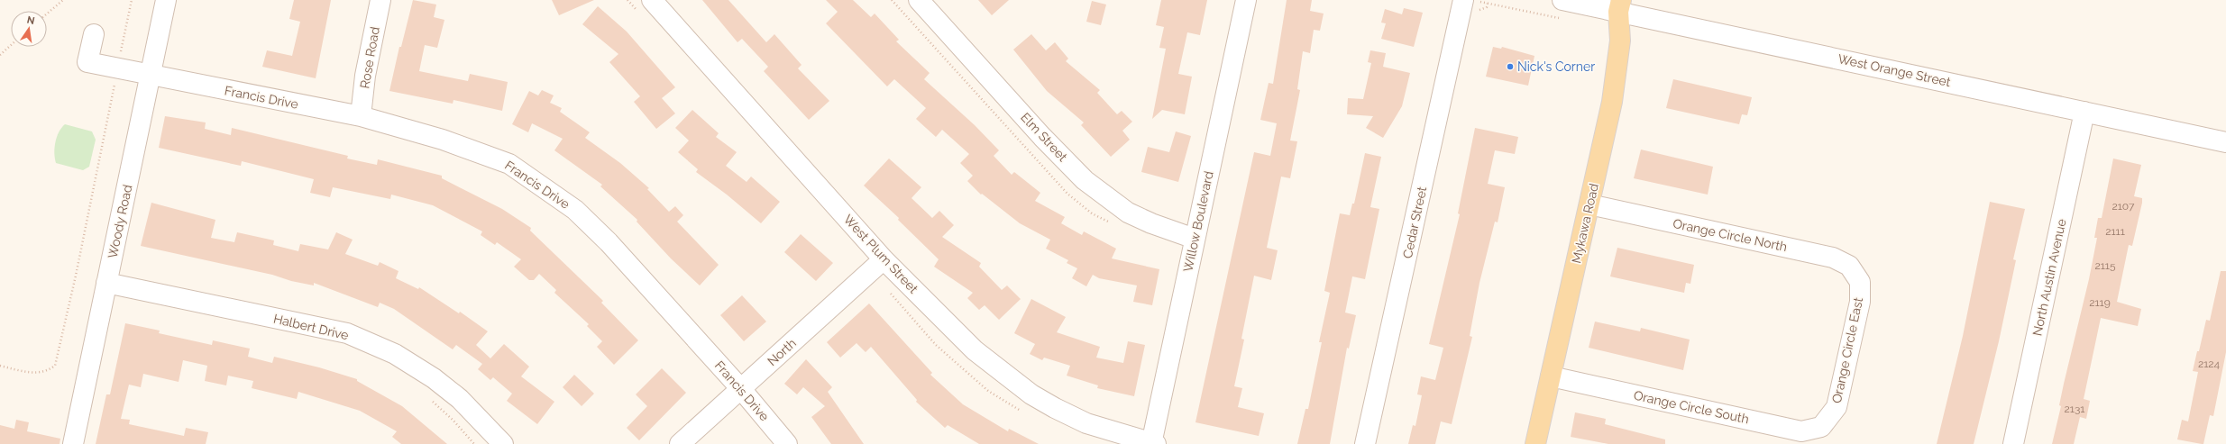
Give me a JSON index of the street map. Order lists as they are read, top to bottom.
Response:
{
  "streets": {
    "main road": ["Mykawa Road"],
    "street": [
      "Rose Road",
      "West Orange Street",
      "Francis Drive",
      "Elm Street",
      "Woody Road",
      "Willow Boulevard",
      "Cedar Street",
      "Orange Circle North",
      "West Plum Street",
      "North Austin Avenue",
      "Halbert Drive",
      "Orange Circle East",
      "North",
      "Orange Circle South"
    ]
  },
  "crossings": [
    ["Rose Road", "Francis Drive"],
    ["West Orange Street", "Mykawa Road"],
    ["West Orange Street", "North Austin Avenue"],
    ["Francis Drive", "Woody Road"],
    ["Francis Drive", "North"],
    ["Elm Street", "Willow Boulevard"],
    ["Woody Road", "Halbert Drive"],
    ["Willow Boulevard", "West Plum Street"],
    ["Mykawa Road", "Orange Circle North"],
    ["Mykawa Road", "Orange Circle South"],
    ["Orange Circle North", "Orange Circle East"],
    ["West Plum Street", "North"],
    ["Orange Circle East", "Orange Circle South"]
  ],
  "places": ["Nick's Corner"],
  "house_numbers": [
    "2107",
    "2111",
    "2115",
    "2119",
    "2124",
    "2131"
  ],
  "north": "top"
}
